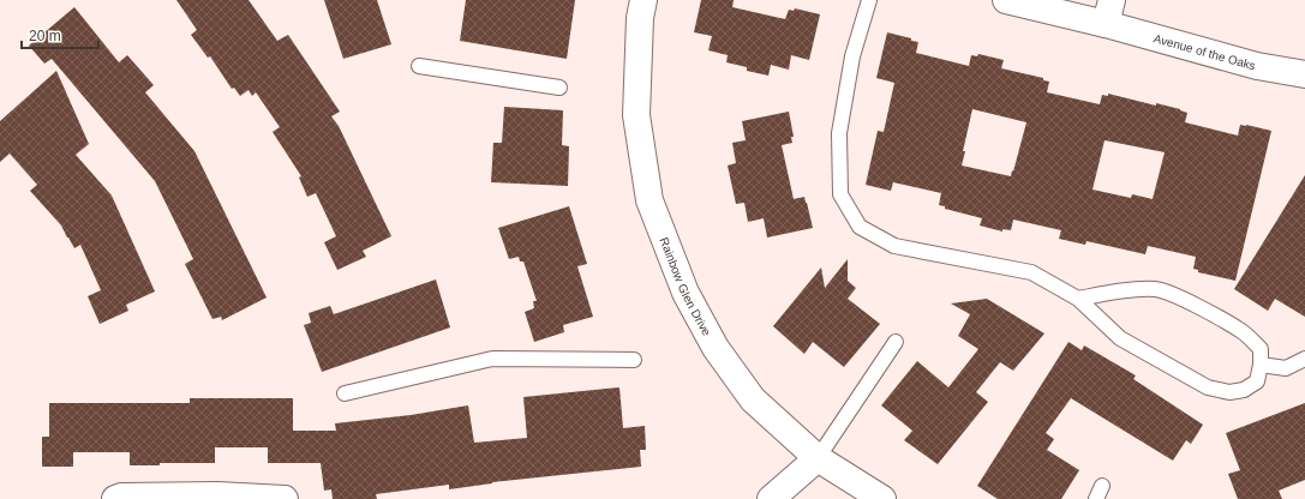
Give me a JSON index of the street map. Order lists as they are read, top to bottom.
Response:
{
  "streets": {
    "street": ["Avenue of the Oaks", "Rainbow Glen Drive"]
  },
  "scale_bar": "20 m"
}
